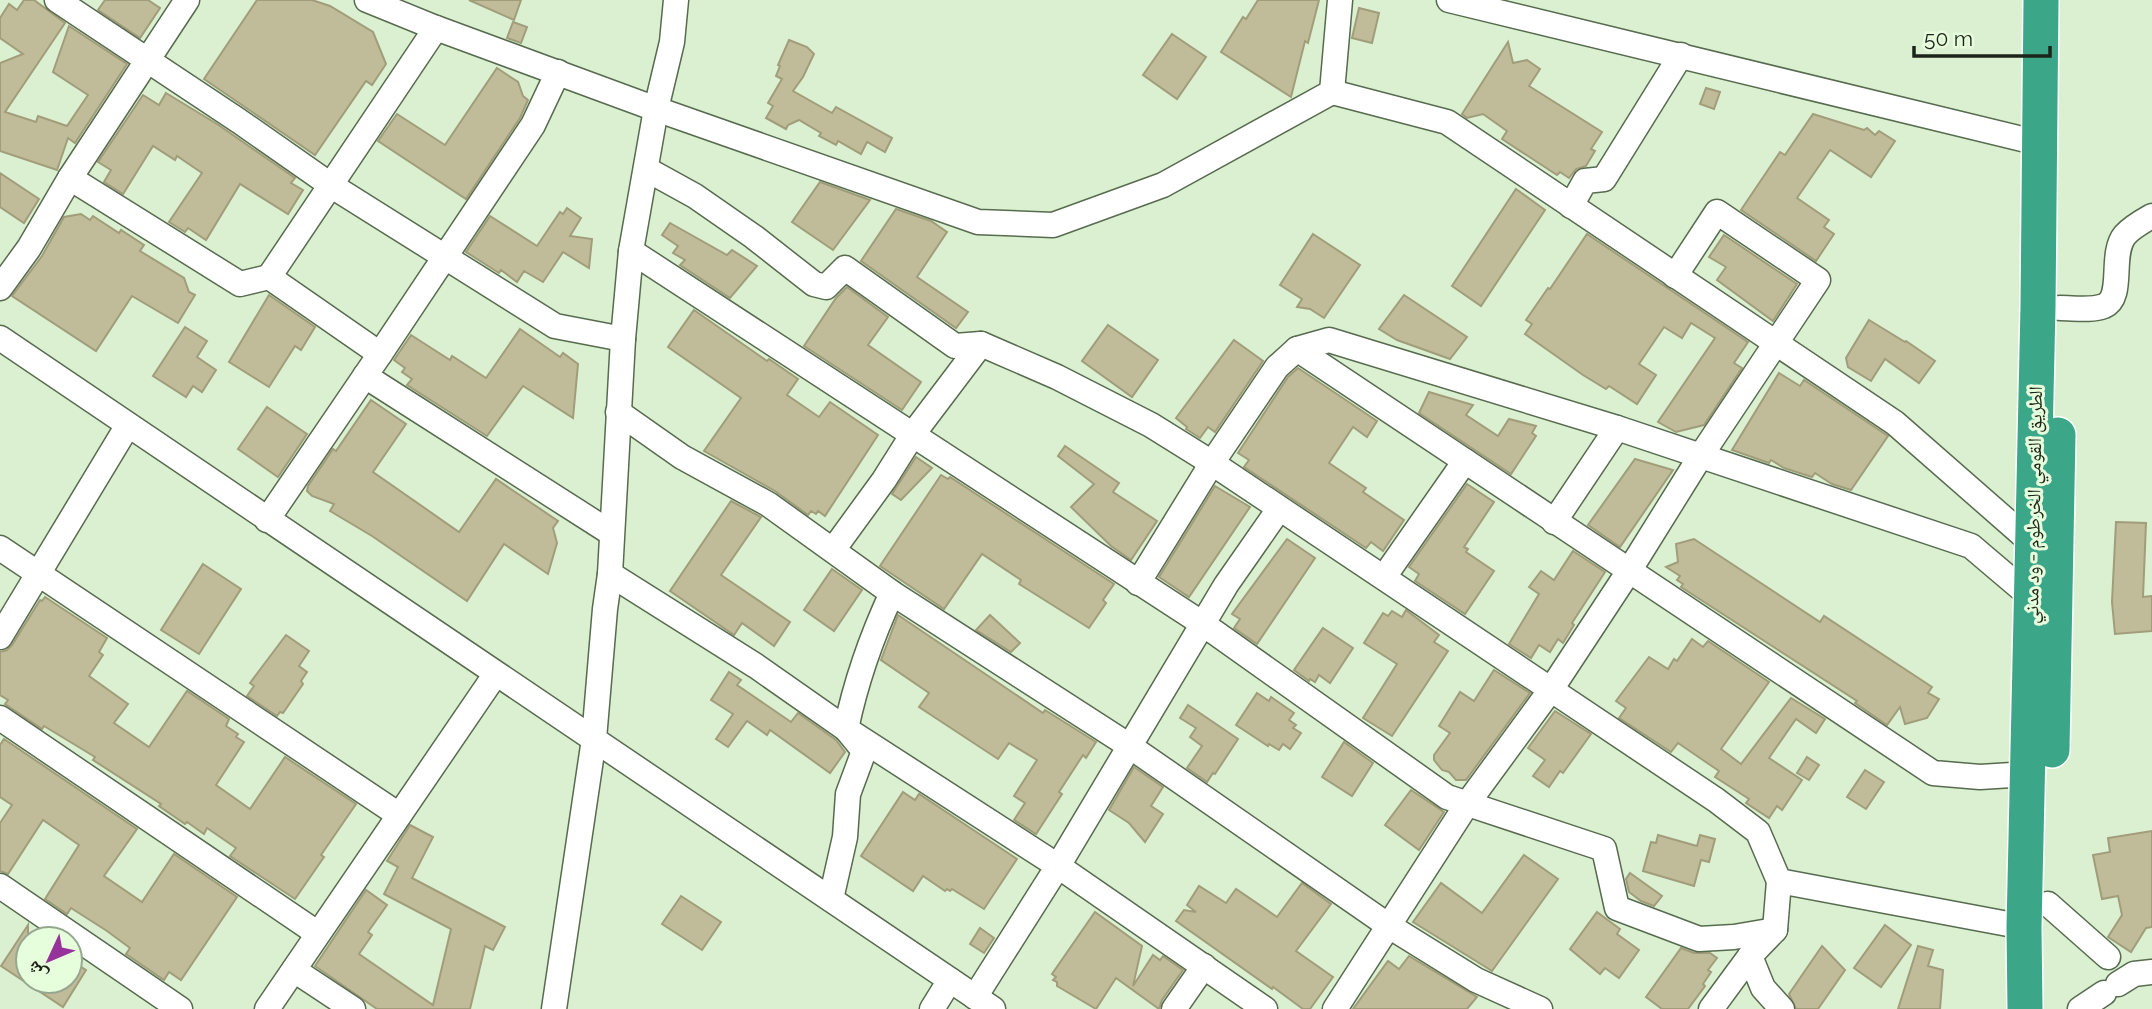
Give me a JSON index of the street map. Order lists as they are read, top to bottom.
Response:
{
  "streets": {
    "highway": ["الطريق القومي الخرطوم - ود مدني"]
  },
  "scale_bar": "50 m",
  "north": "bottom left"
}
